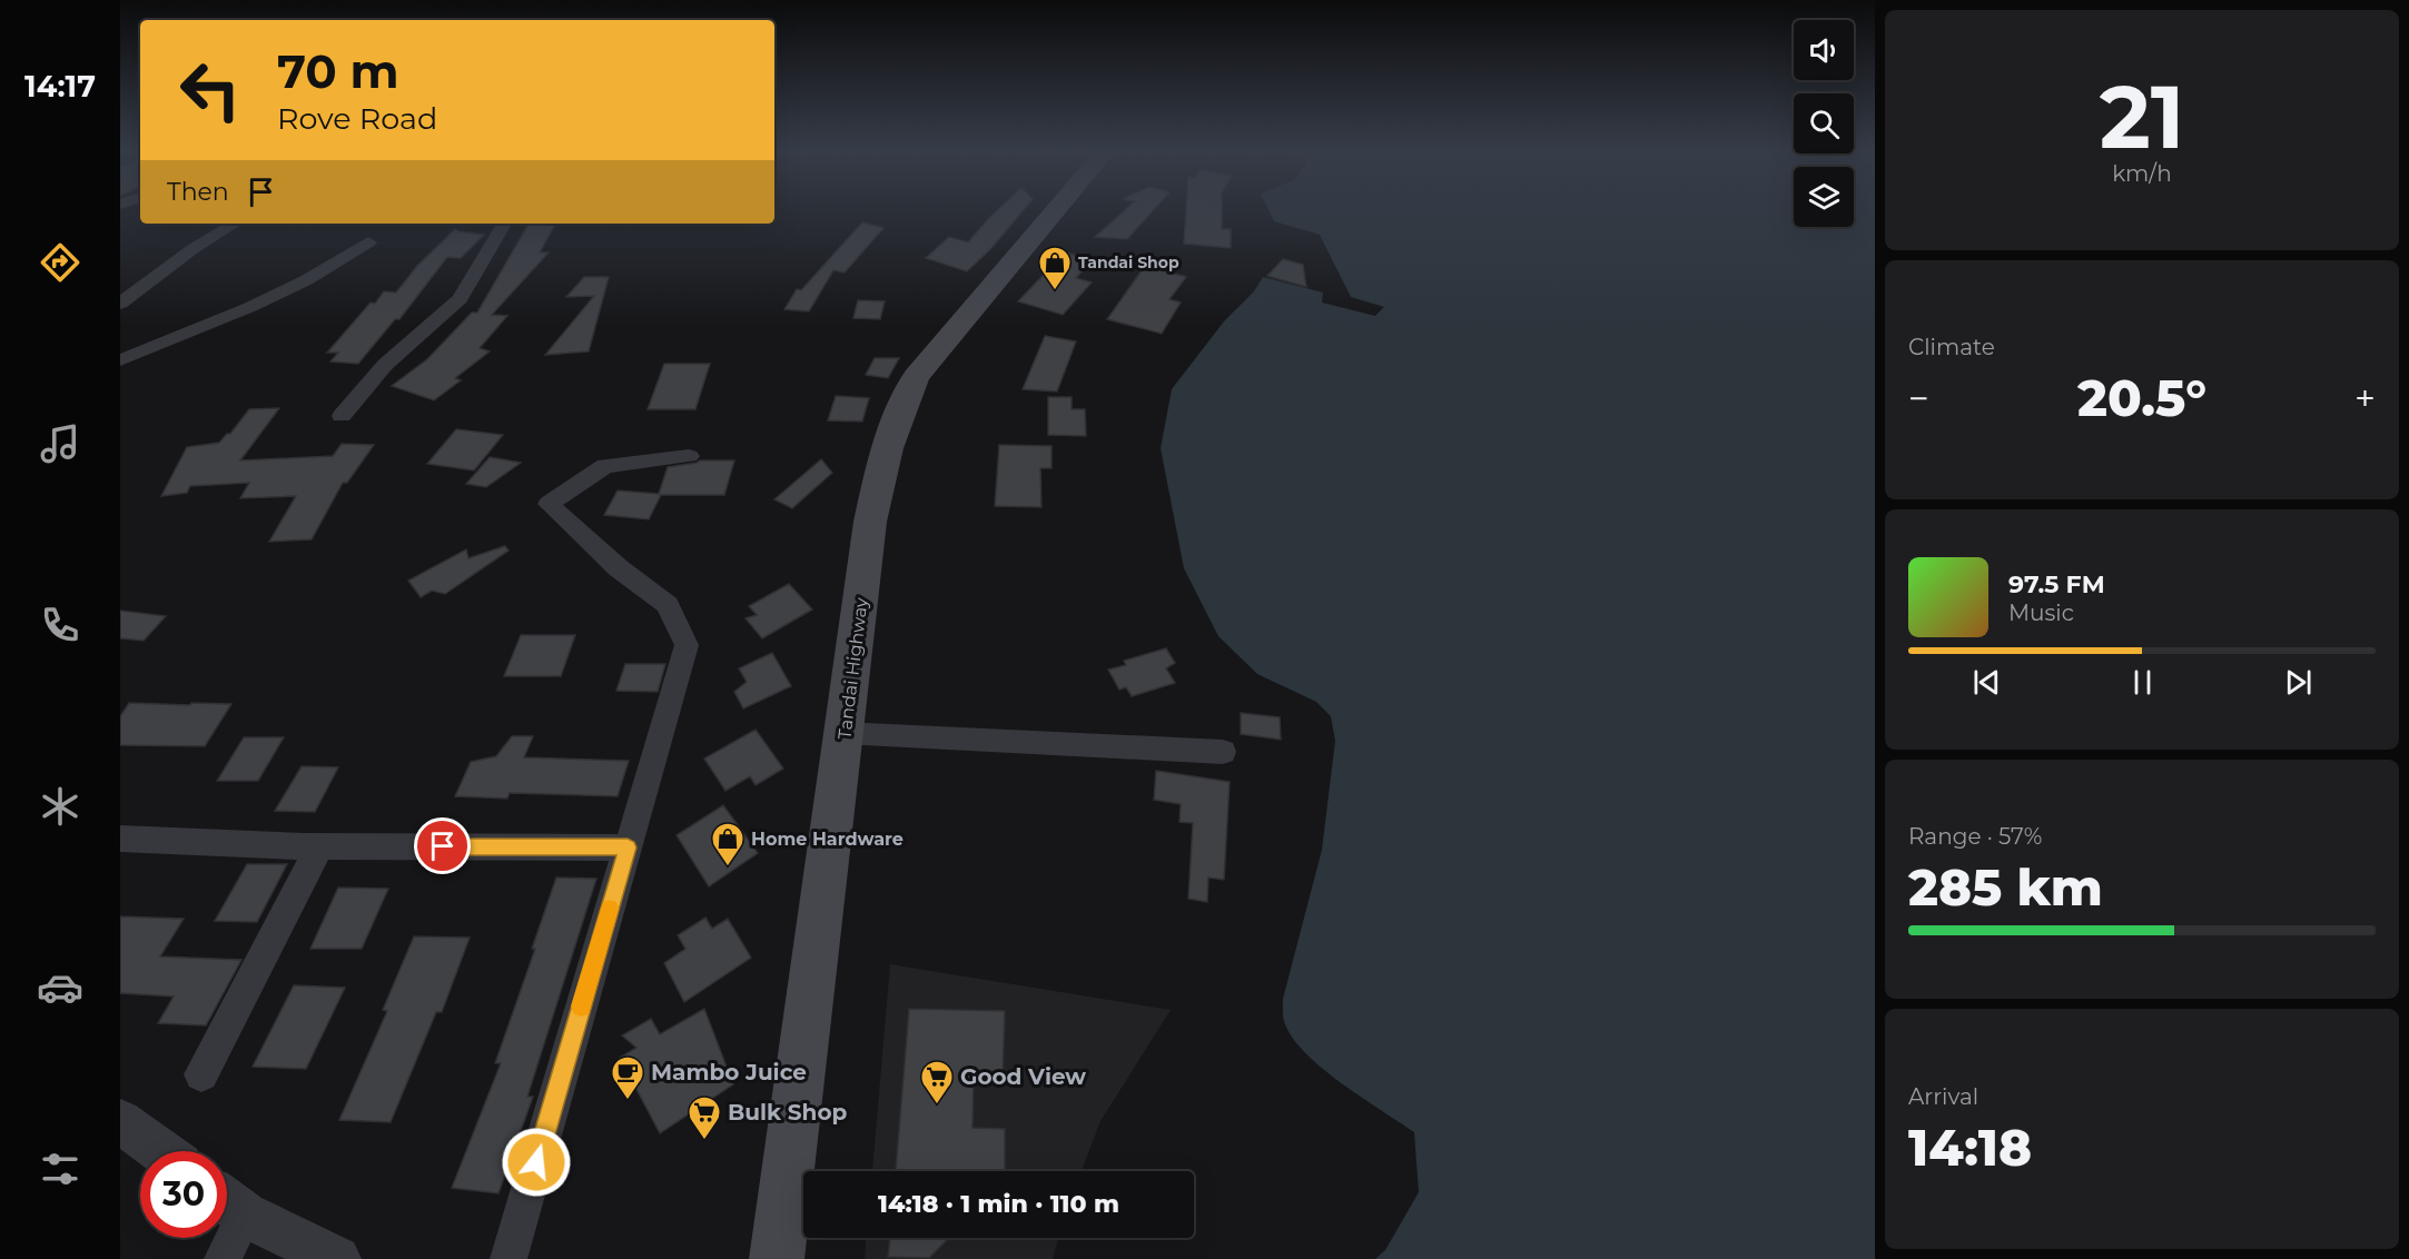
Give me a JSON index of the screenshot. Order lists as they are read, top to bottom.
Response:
{
  "streets": {
    "main road": ["Tandai Highway"]
  },
  "places": {
    "shop": ["Tandai Shop", "Home Hardware"],
    "cafe": ["Mambo Juice"],
    "supermarket": ["Good View", "Bulk Shop"]
  },
  "page": {
    "tabs": "14:17",
    "tile": [
      ["21", "km/h"],
      "Climate",
      ["Range · 57%", "285 km"],
      ["Arrival", "14:18"]
    ],
    "turn": ["70 m", "Rove Road"],
    "then": "Then",
    "heat": ["−", "20.5°", "+"],
    "song": ["97.5 FM", "Music"],
    "limit": "30",
    "trip": "14:18 · 1 min · 110 m"
  }
}
